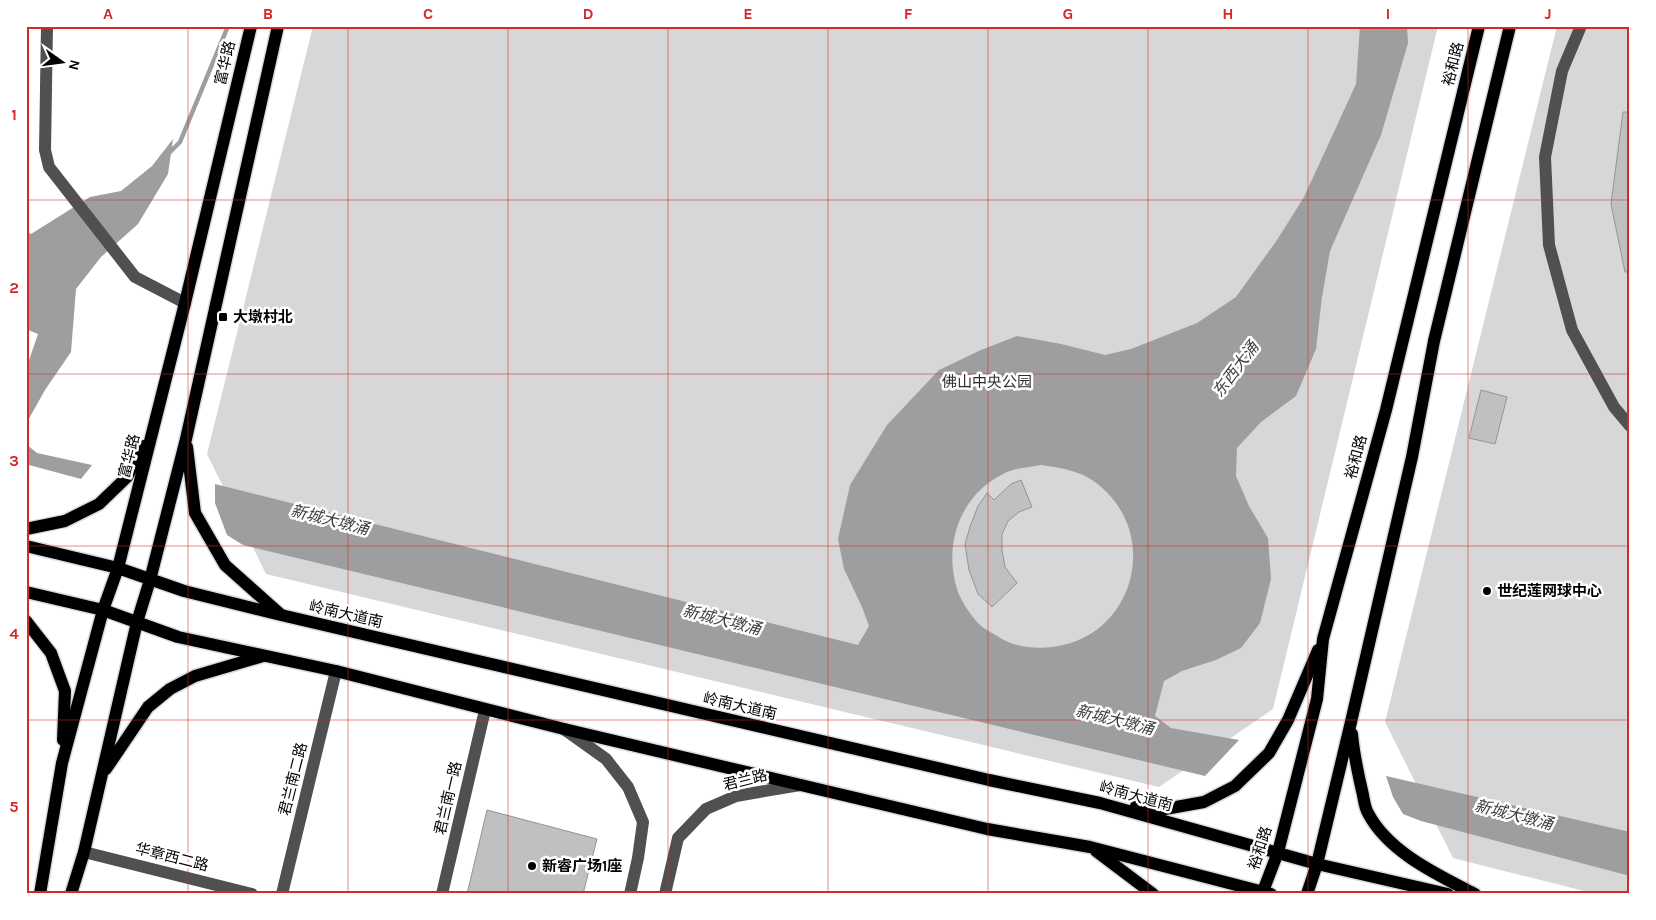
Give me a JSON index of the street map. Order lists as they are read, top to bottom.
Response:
{
  "streets": {
    "main road": ["富华路", "裕和路", "岭南大道南"],
    "street": [
      "君兰南二路",
      "君兰路",
      "君兰南一路",
      "华章西二路"
    ]
  },
  "crossings": [
    ["富华路", "岭南大道南"],
    ["裕和路", "岭南大道南"]
  ],
  "water": ["东西大涌", "新城大墩涌"],
  "parks": ["佛山中央公园"],
  "places": {
    "transit": ["大墩村北"],
    "other": ["世纪莲网球中心", "新睿广场1座"]
  },
  "north": "right",
  "grid": {
    "columns": [
      "A",
      "B",
      "C",
      "D",
      "E",
      "F",
      "G",
      "H",
      "I",
      "J"
    ],
    "rows": [
      "1",
      "2",
      "3",
      "4",
      "5"
    ]
  }
}
